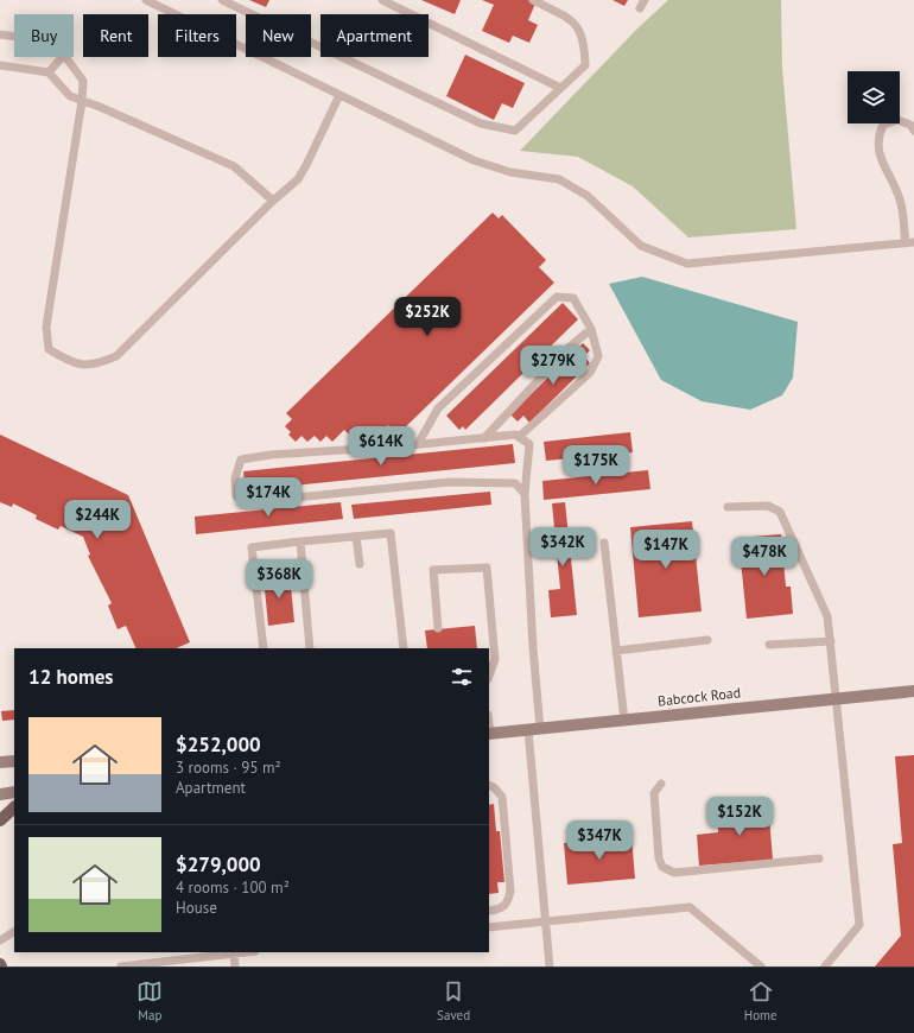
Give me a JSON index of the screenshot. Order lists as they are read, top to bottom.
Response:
{
  "streets": {
    "main road": ["Babcock Road"]
  },
  "page": {
    "chip": [
      "Buy",
      "Rent",
      "Filters",
      "New",
      "Apartment"
    ],
    "price": [
      "$252K",
      "$279K",
      "$614K",
      "$175K",
      "$174K",
      "$244K",
      "$342K",
      "$147K",
      "$478K",
      "$368K",
      "$152K",
      "$347K"
    ],
    "heading": "12 homes",
    "list": [
      {
        "name": "$252,000",
        "note": "3 rooms · 95 m² · Apartment"
      },
      {
        "name": "$279,000",
        "note": "4 rooms · 100 m² · House"
      }
    ],
    "tabs": ["Map", "Saved", "Home"]
  }
}
